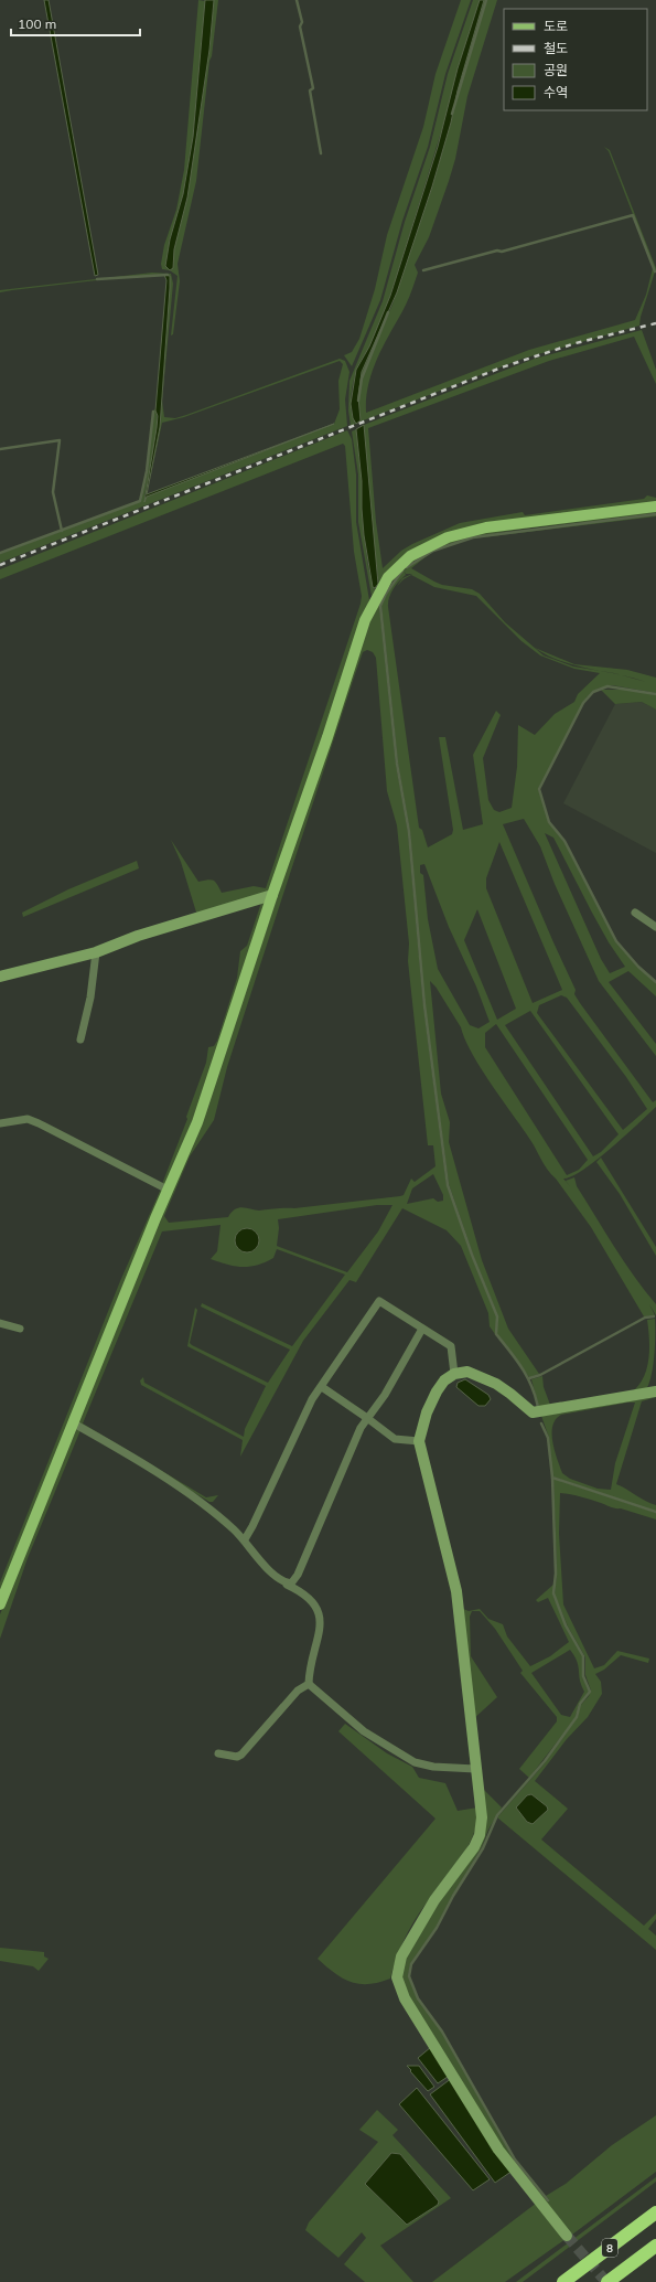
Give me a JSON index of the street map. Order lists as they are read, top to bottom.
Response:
{
  "streets": {
    "highway": ["8"]
  },
  "legend": [
    "도로",
    "철도",
    "공원",
    "수역"
  ],
  "scale_bar": "100 m"
}
